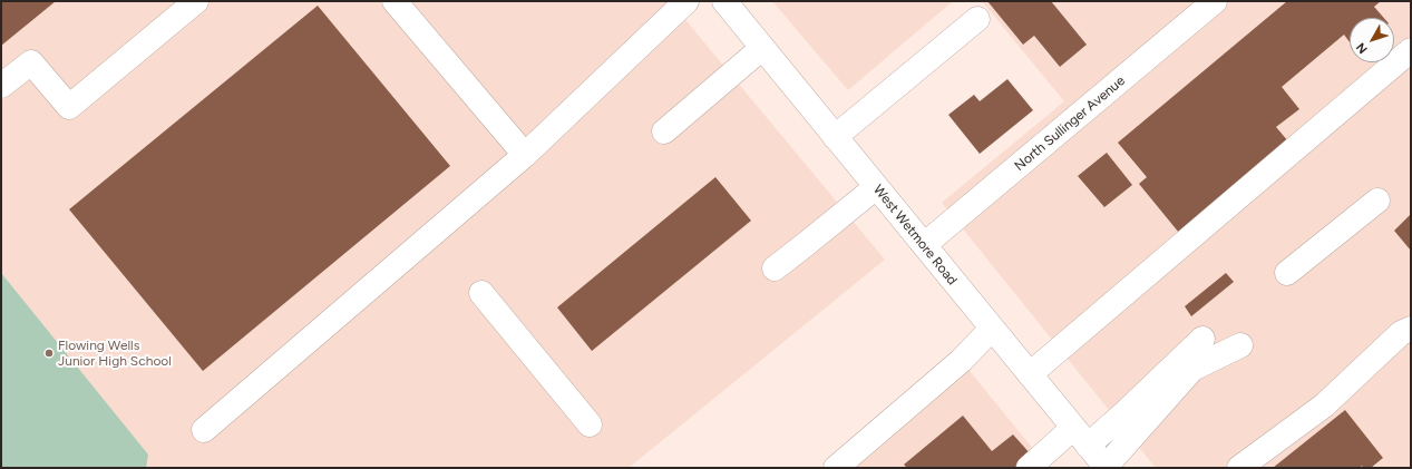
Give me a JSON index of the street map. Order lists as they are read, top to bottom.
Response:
{
  "streets": {
    "street": ["North Sullinger Avenue", "West Wetmore Road"]
  },
  "crossings": [
    ["North Sullinger Avenue", "West Wetmore Road"]
  ],
  "places": ["Flowing Wells Junior High School"],
  "north": "bottom left"
}
